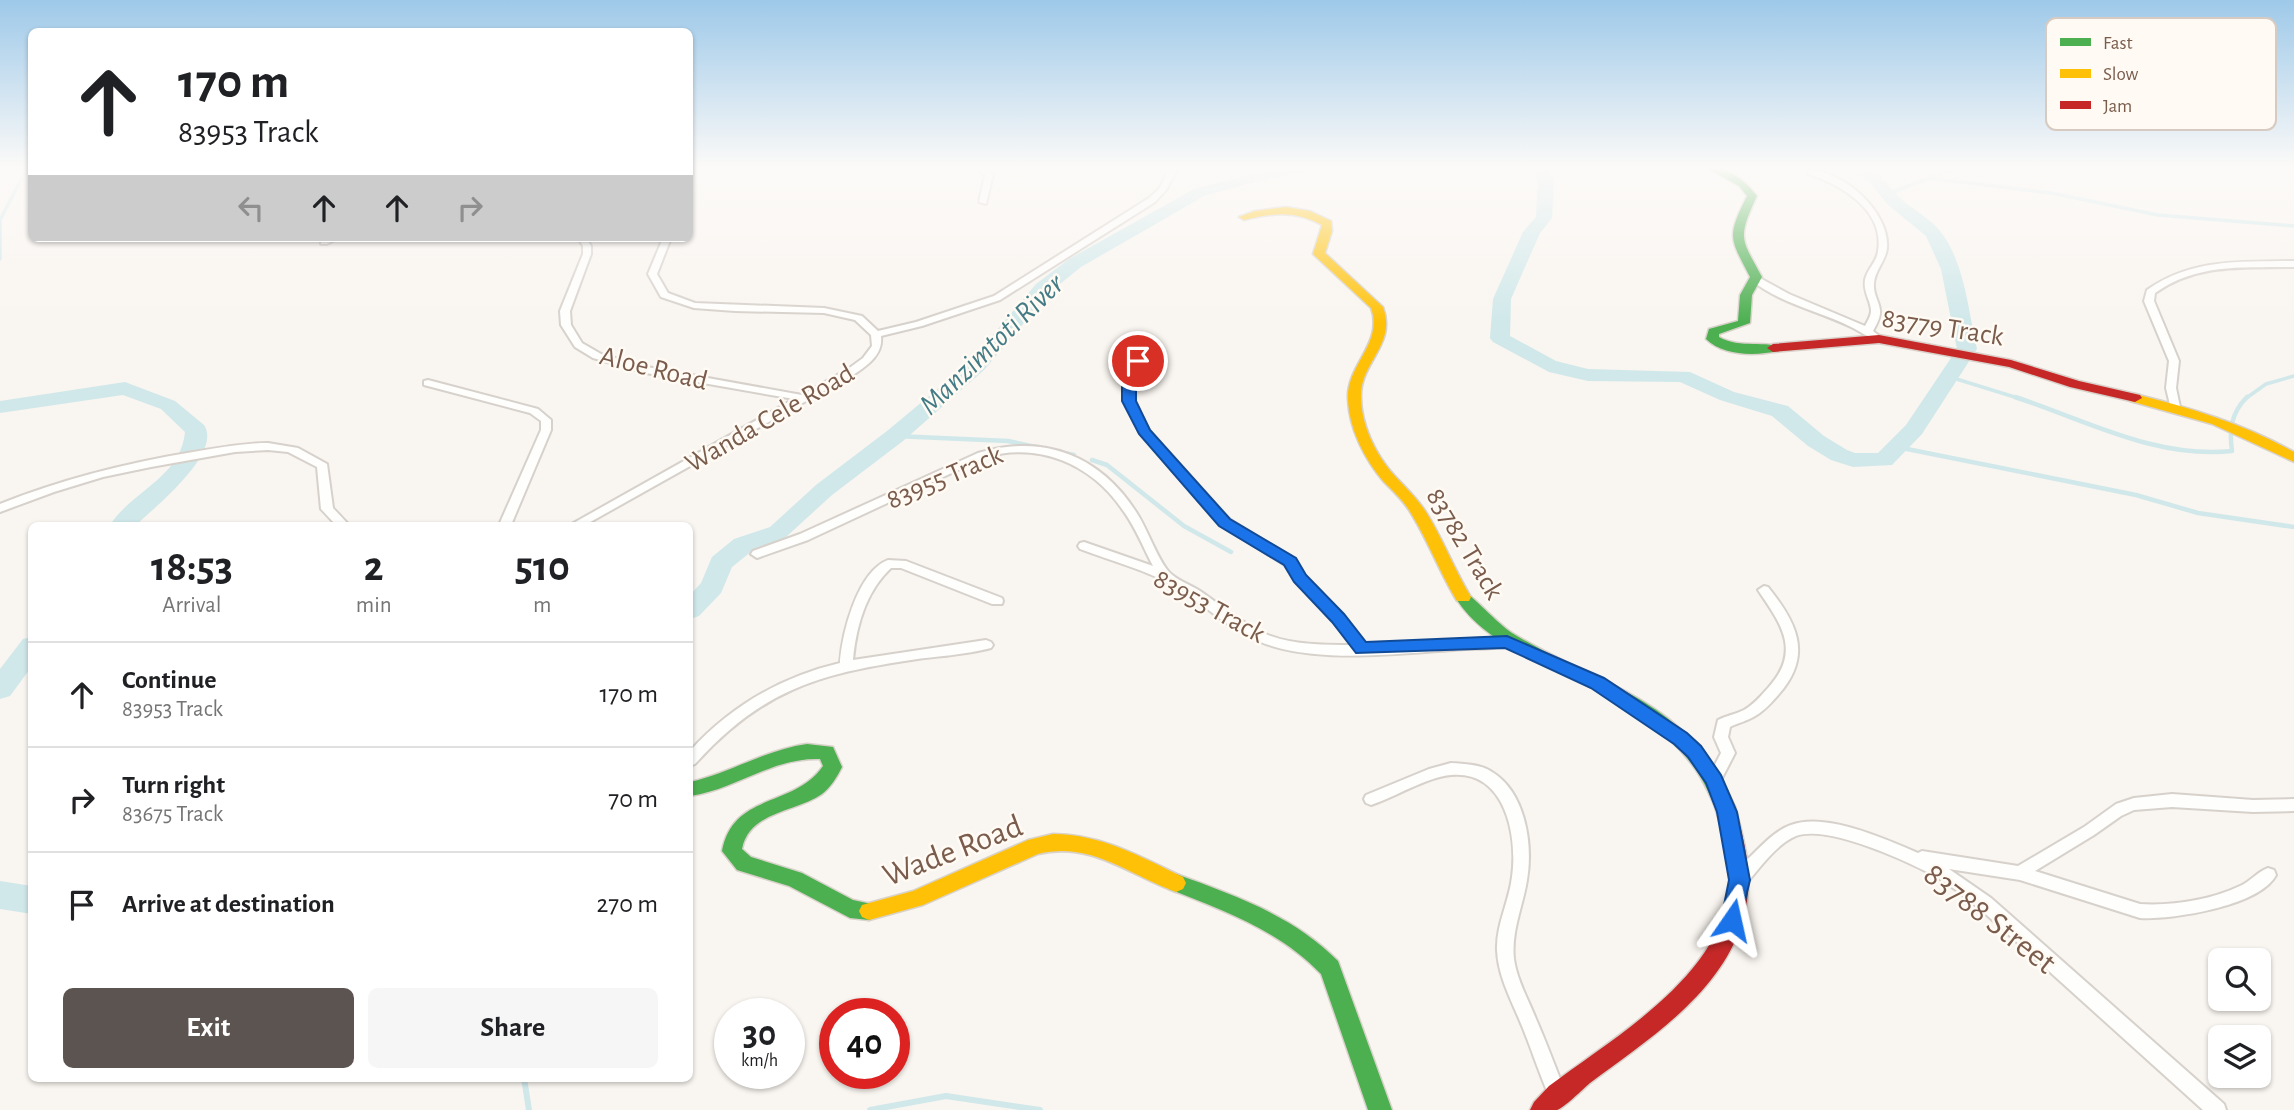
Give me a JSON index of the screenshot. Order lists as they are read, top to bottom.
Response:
{
  "streets": {
    "street": [
      "83779 Track",
      "Aloe Road",
      "Wanda Cele Road",
      "83955 Track",
      "83782 Track",
      "83953 Track",
      "Wade Road",
      "83788 Street"
    ]
  },
  "crossings": [
    ["Aloe Road", "Wanda Cele Road"],
    ["83955 Track", "83953 Track"],
    ["83782 Track", "83953 Track"],
    ["83782 Track", "83788 Street"]
  ],
  "water": ["Manzimtoti River"],
  "legend": ["Fast", "Slow", "Jam"],
  "page": {
    "turn": ["170 m", "83953 Track"],
    "eta": [
      "18:53",
      "Arrival",
      "2",
      "min",
      "510",
      "m"
    ],
    "list": [
      {
        "name": "Continue",
        "note": "83953 Track",
        "value": "170 m"
      },
      {
        "name": "Turn right",
        "note": "83675 Track",
        "value": "70 m"
      },
      {
        "name": "Arrive at destination",
        "value": "270 m"
      }
    ],
    "buttons": ["Exit", "Share"],
    "speed": "30 km/h",
    "limit": "40"
  }
}
